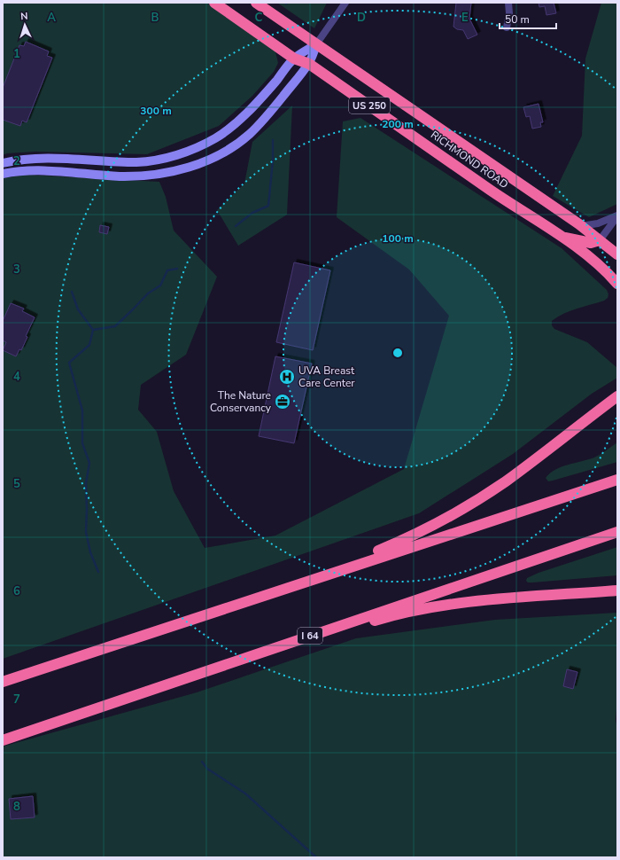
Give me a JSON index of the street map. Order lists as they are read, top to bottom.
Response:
{
  "streets": {
    "highway": ["US 250", "RICHMOND ROAD", "I 64"]
  },
  "places": {
    "hospital": ["UVA Breast Care Center"],
    "office": ["The Nature Conservancy"]
  },
  "scale_bar": "50 m",
  "north": "top",
  "grid": {
    "columns": [
      "A",
      "B",
      "C",
      "D",
      "E"
    ],
    "rows": [
      "1",
      "2",
      "3",
      "4",
      "5",
      "6",
      "7",
      "8"
    ]
  },
  "rings": ["300 m", "200 m", "100 m"]
}
